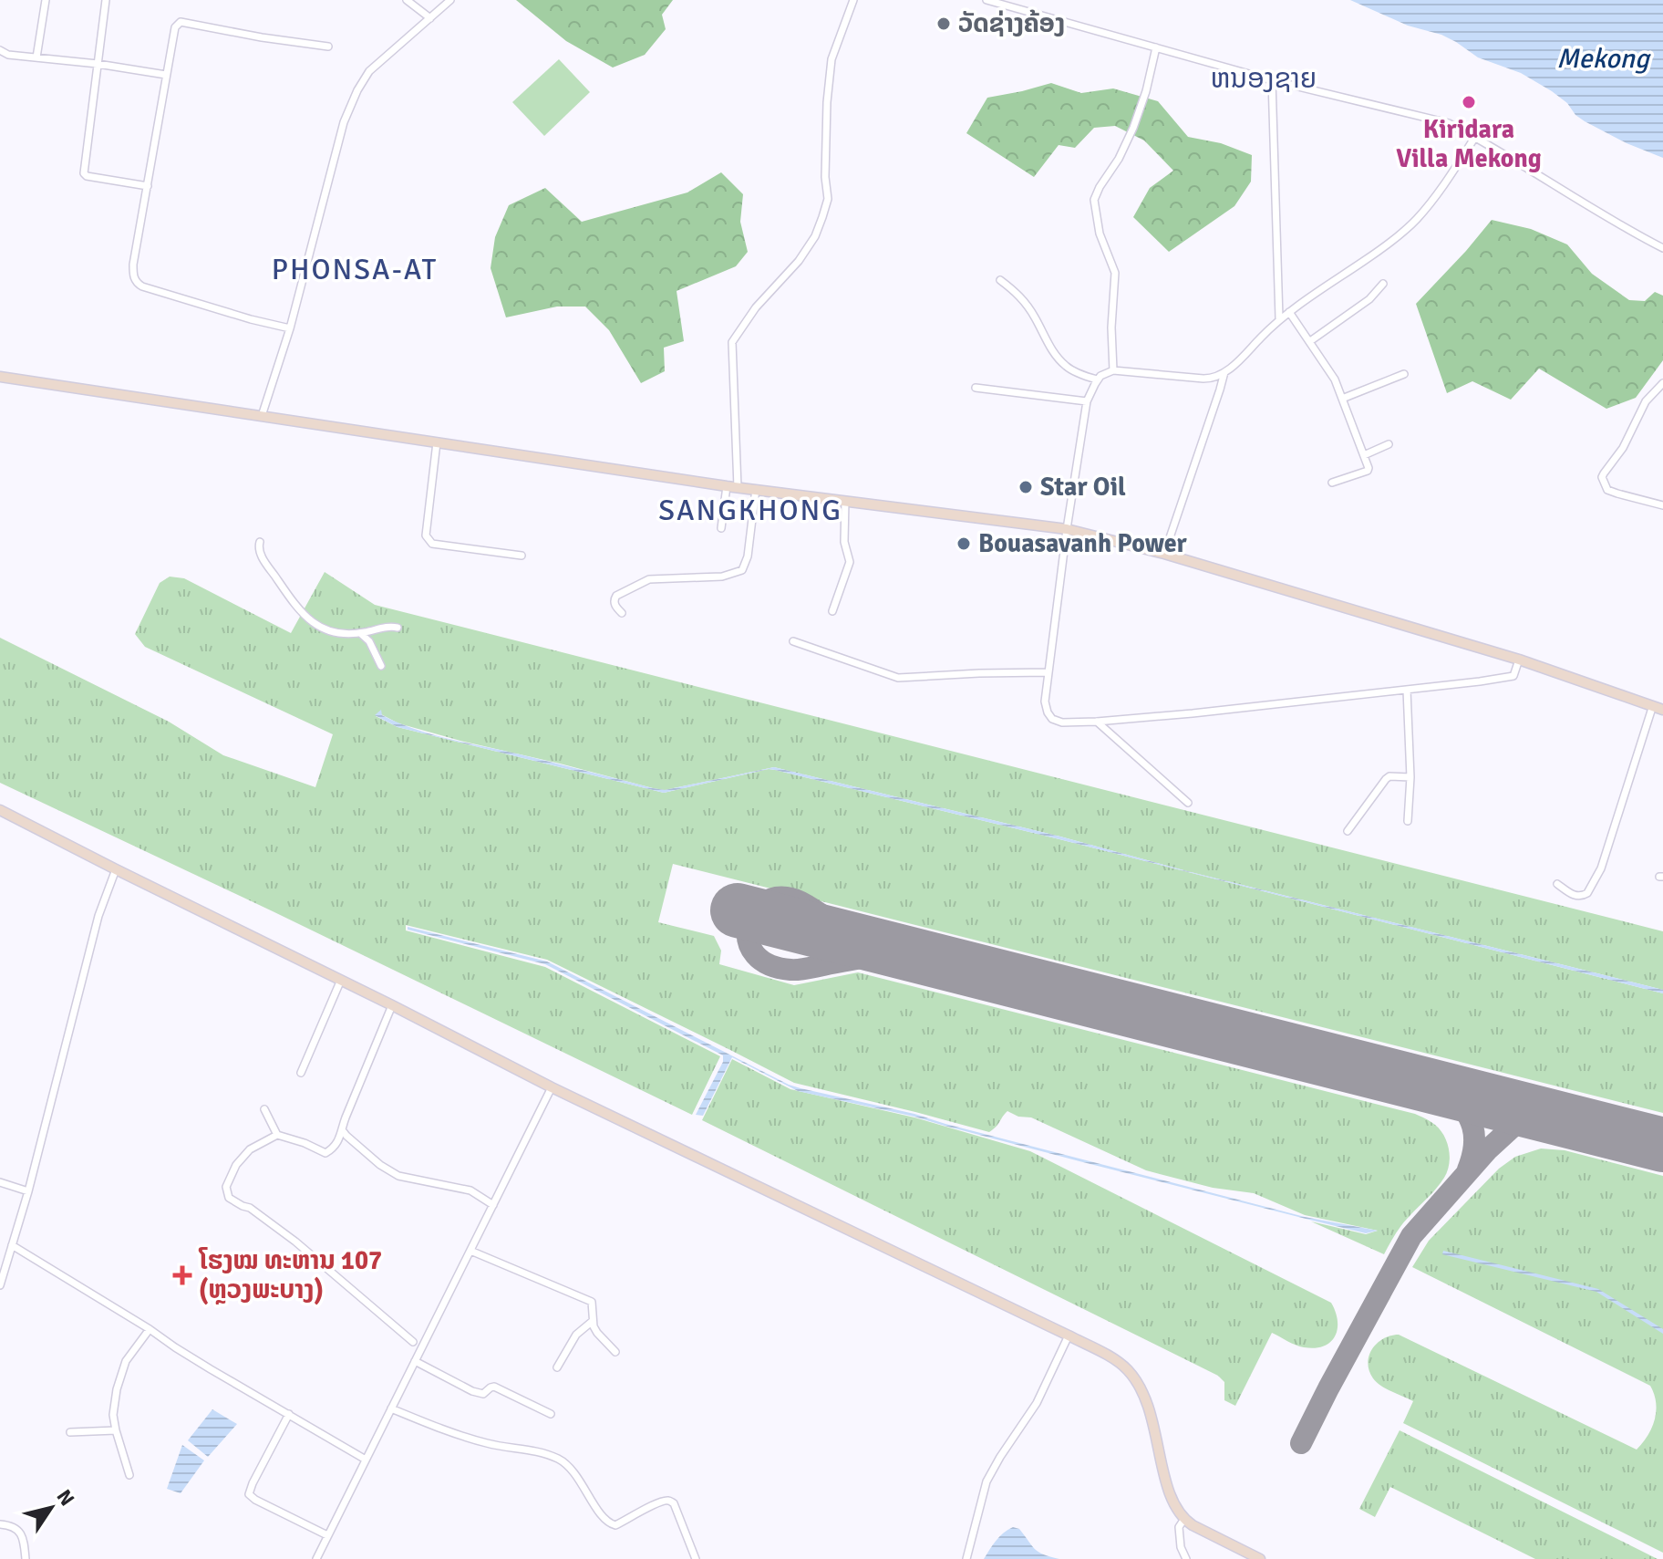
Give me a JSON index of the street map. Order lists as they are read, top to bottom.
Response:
{
  "districts": ["ຫນອງຊາຍ", "PHONSA-AT", "SANGKHONG"],
  "water": ["Mekong"],
  "places": {
    "other": [
      "ວັດຊ່າງຄ້ອງ",
      "Kiridara Villa Mekong",
      "Star Oil",
      "Bouasavanh Power"
    ],
    "health": ["ໂຮງໝ ທະຫານ 107 (ຫຼວງພະບາງ)"]
  },
  "north": "top right"
}
